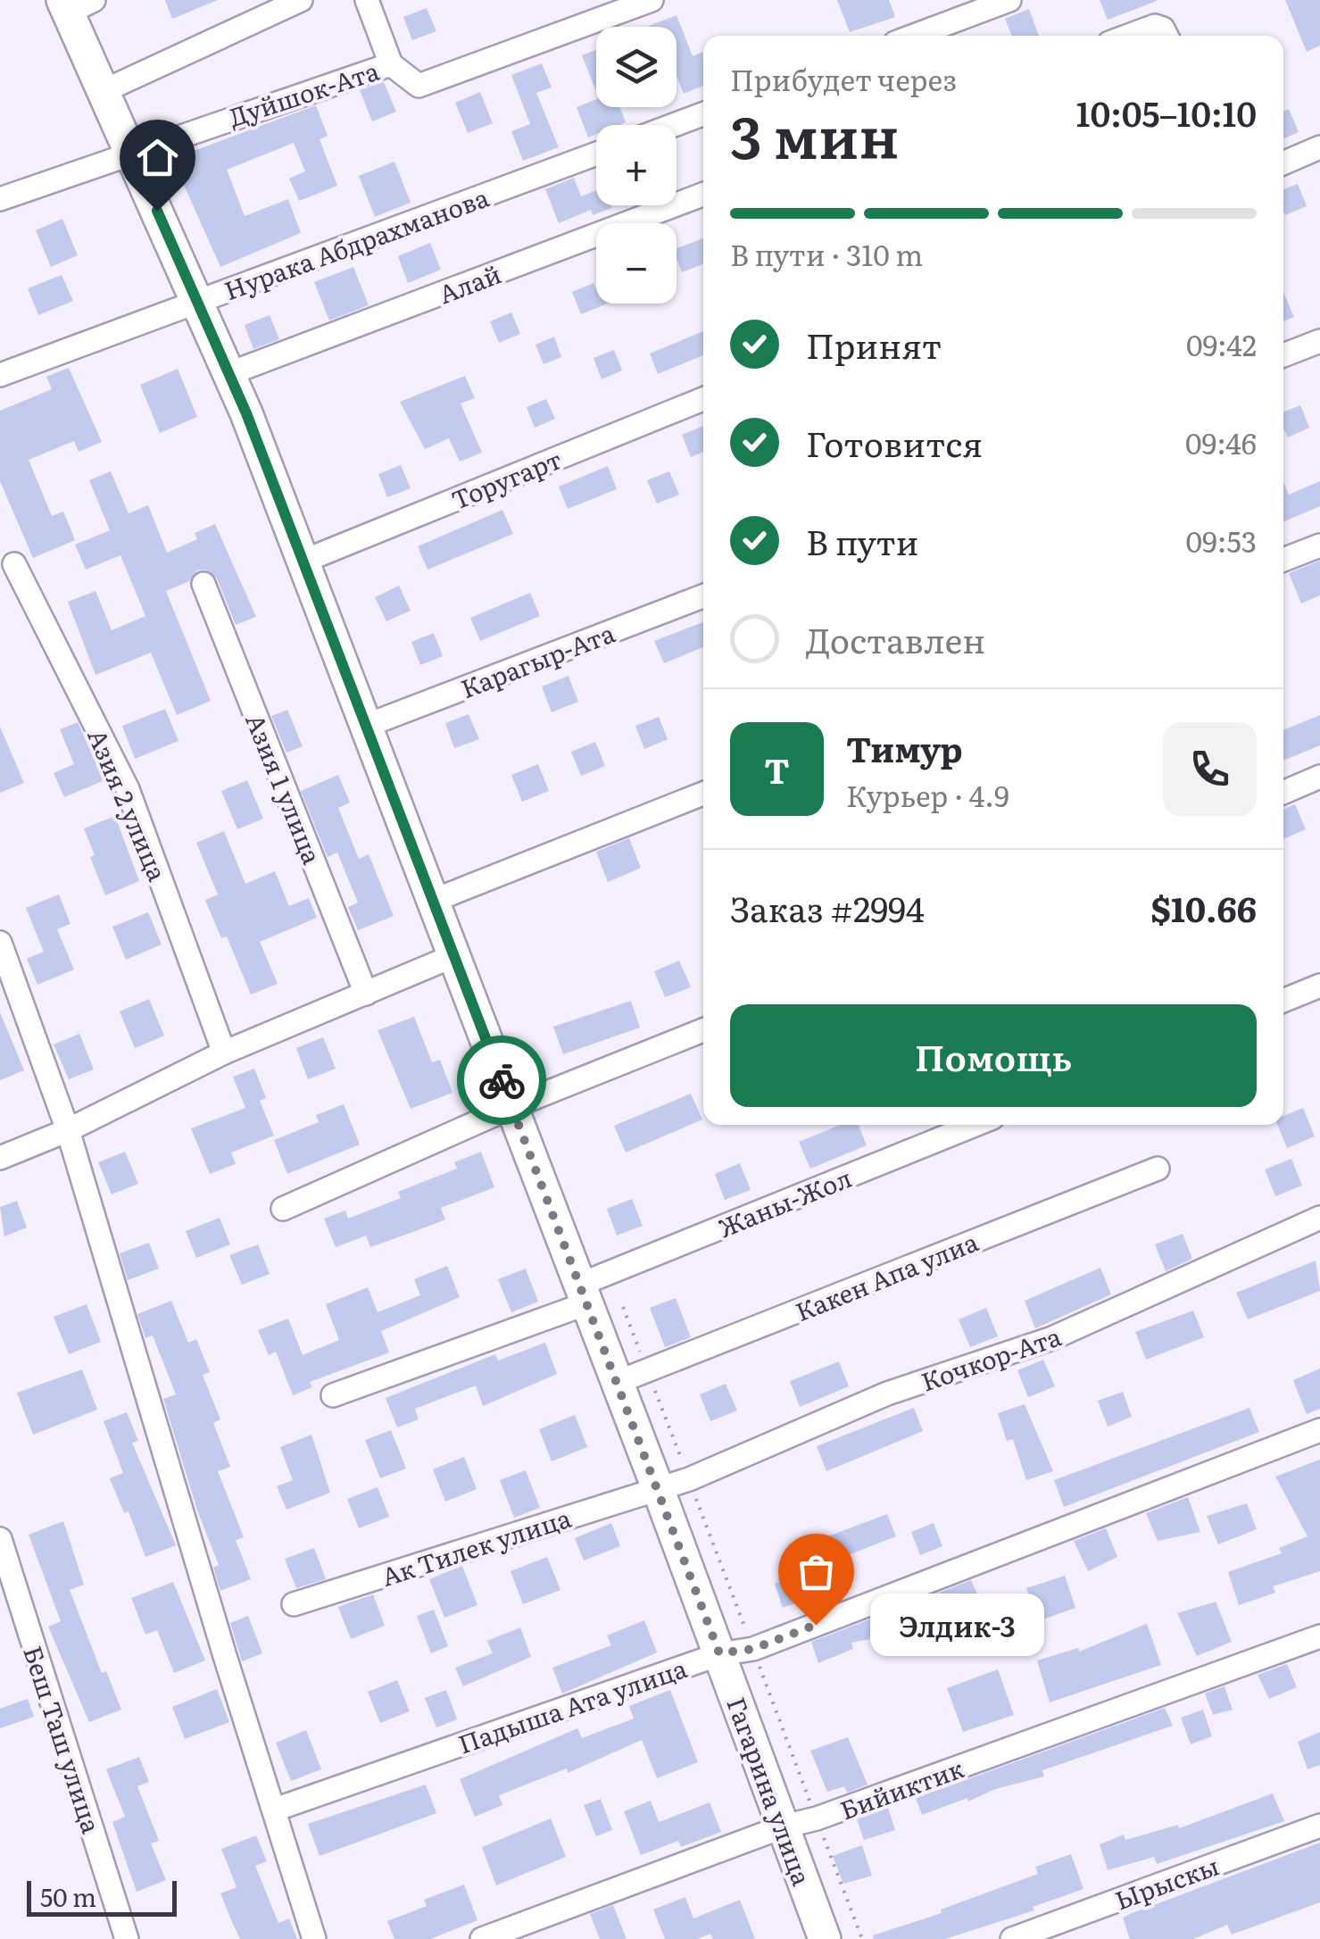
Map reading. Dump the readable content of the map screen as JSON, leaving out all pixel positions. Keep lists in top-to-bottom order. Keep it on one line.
{"streets":{"main road":["Гагарина улица"],"street":["Дуйшок-Ата","Нурака Абдрахманова","Алай","Торугарт","Карагыр-Ата","Азия 1 улица","Азия 2 улица","Жаны-Жол","Какен Апа улиа","Кочкор-Ата","Ак Тилек улица","Падыша Ата улица","Беш Таш улица","Бийиктик","Ырыскы"]},"crossings":[["Дуйшок-Ата","Гагарина улица"],["Нурака Абдрахманова","Гагарина улица"],["Алай","Гагарина улица"],["Торугарт","Гагарина улица"],["Карагыр-Ата","Гагарина улица"],["Жаны-Жол","Гагарина улица"],["Какен Апа улиа","Гагарина улица"],["Кочкор-Ата","Ак Тилек улица"],["Кочкор-Ата","Гагарина улица"],["Ак Тилек улица","Гагарина улица"],["Падыша Ата улица","Гагарина улица"],["Бийиктик","Гагарина улица"]],"places":["Элдик-3"],"scale_bar":"50 m","page":{"map_buttons":["+","−"],"heading":["3 мин","Прибудет через","10:05–10:10"],"panel":["Тимур","Курьер · 4.9","Заказ #2994","$10.66"],"bar":"В пути · 310 m","list":[["Принят","09:42"],["Готовится","09:46"],["В пути","09:53"],"Доставлен"],"round":"Т","buttons":"Помощь","bubble":"Элдик-3","scale":"50 m"}}
